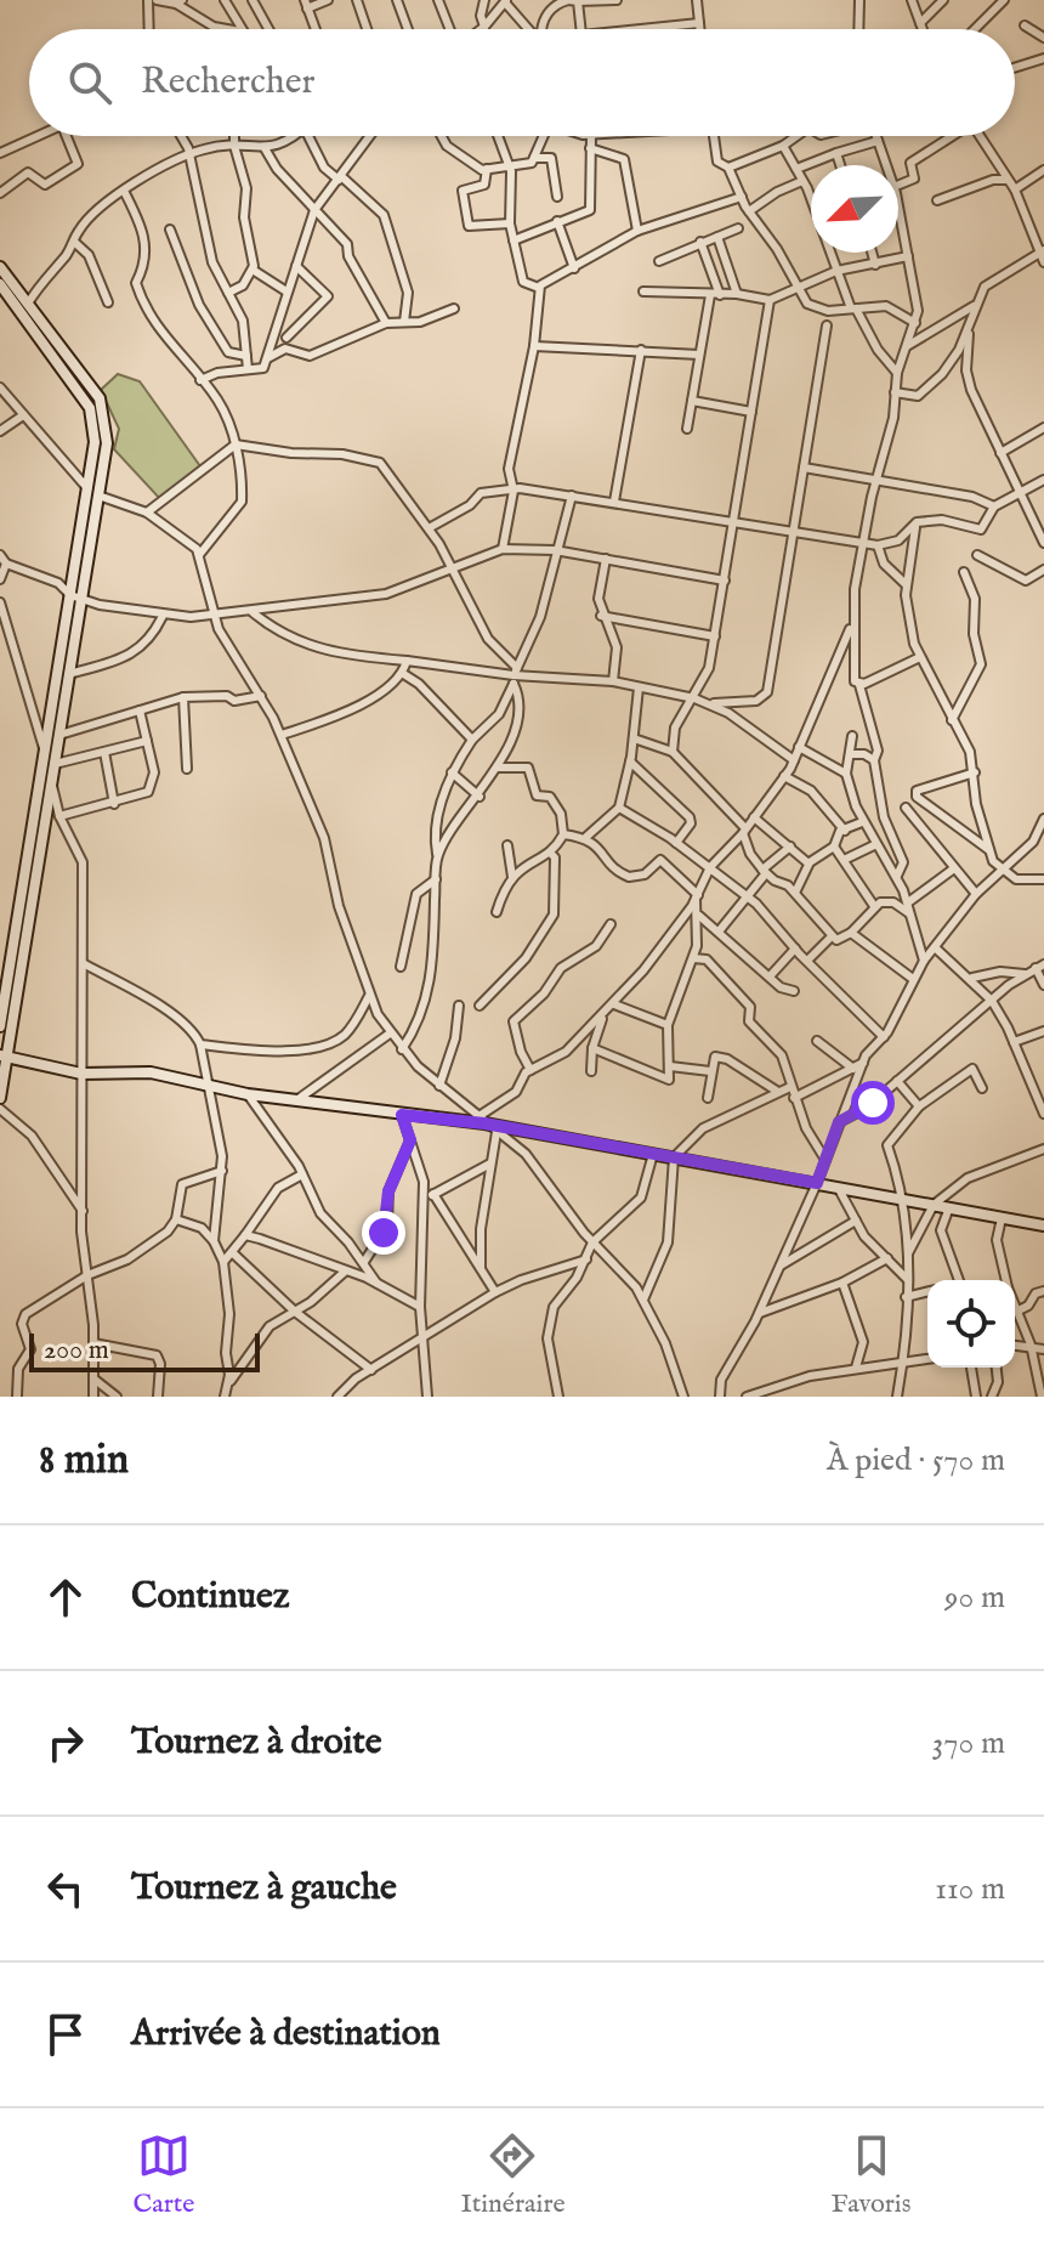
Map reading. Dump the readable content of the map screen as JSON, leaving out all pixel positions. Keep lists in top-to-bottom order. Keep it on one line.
{"scale_bar":"200 m","north":"bottom left","page":{"search":"Rechercher","scale":"200 m","heading":["8 min","À pied · 570 m"],"list":[["Continuez","90 m"],["Tournez à droite","370 m"],["Tournez à gauche","110 m"],"Arrivée à destination"],"nav":["Carte","Itinéraire","Favoris"]}}
